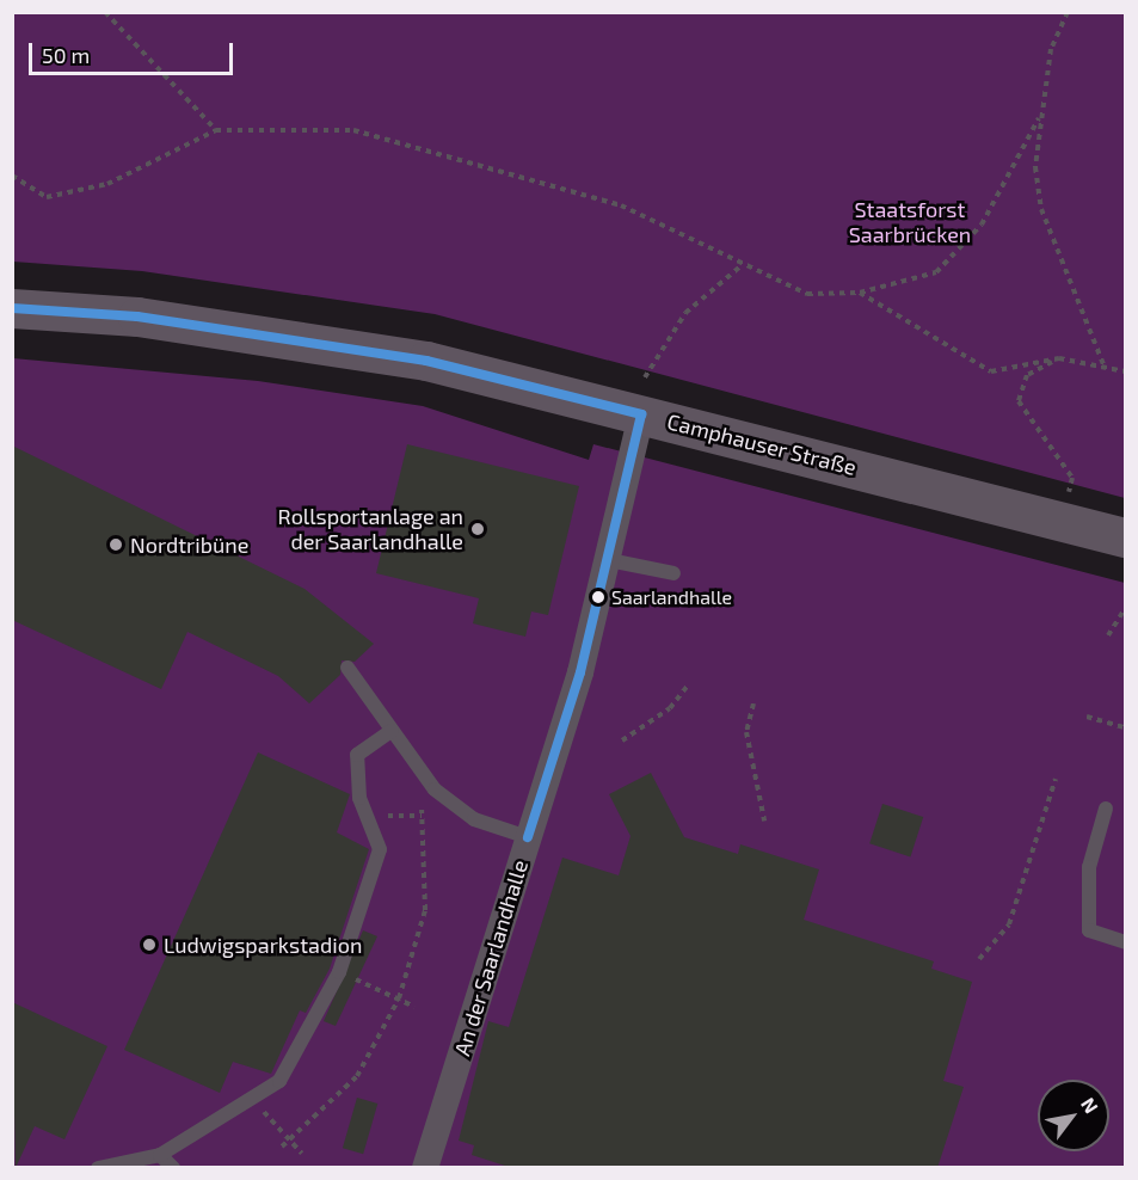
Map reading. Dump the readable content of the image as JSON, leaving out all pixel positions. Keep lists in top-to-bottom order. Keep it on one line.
{"streets":{"main road":["Camphauser Straße"],"street":["An der Saarlandhalle"]},"crossings":[["Camphauser Straße","An der Saarlandhalle"]],"parks":["Staatsforst Saarbrücken"],"places":["Rollsportanlage an der Saarlandhalle","Nordtribüne","Saarlandhalle","Ludwigsparkstadion"],"scale_bar":"50 m","north":"top right"}
